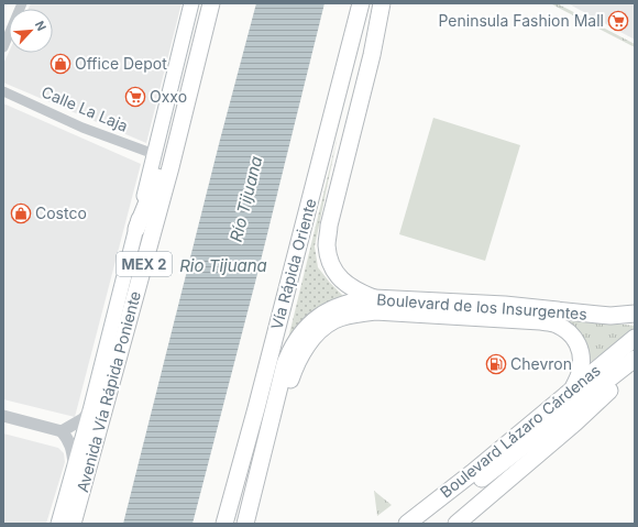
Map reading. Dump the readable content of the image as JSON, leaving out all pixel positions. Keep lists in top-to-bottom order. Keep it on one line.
{"streets":{"main road":["MEX 2","Vía Rápida Oriente","Boulevard de los Insurgentes","Avenida Vía Rápida Poniente","Boulevard Lázaro Cárdenas"],"street":["Calle La Laja"]},"crossings":[["Calle La Laja","Avenida Vía Rápida Poniente"],["Boulevard de los Insurgentes","Boulevard Lázaro Cárdenas"]],"water":["Río Tijuana","Rio Tijuana"],"places":{"supermarket":["Peninsula Fashion Mall","Oxxo"],"shop":["Office Depot","Costco"],"fuel station":["Chevron"]},"north":"top right"}
